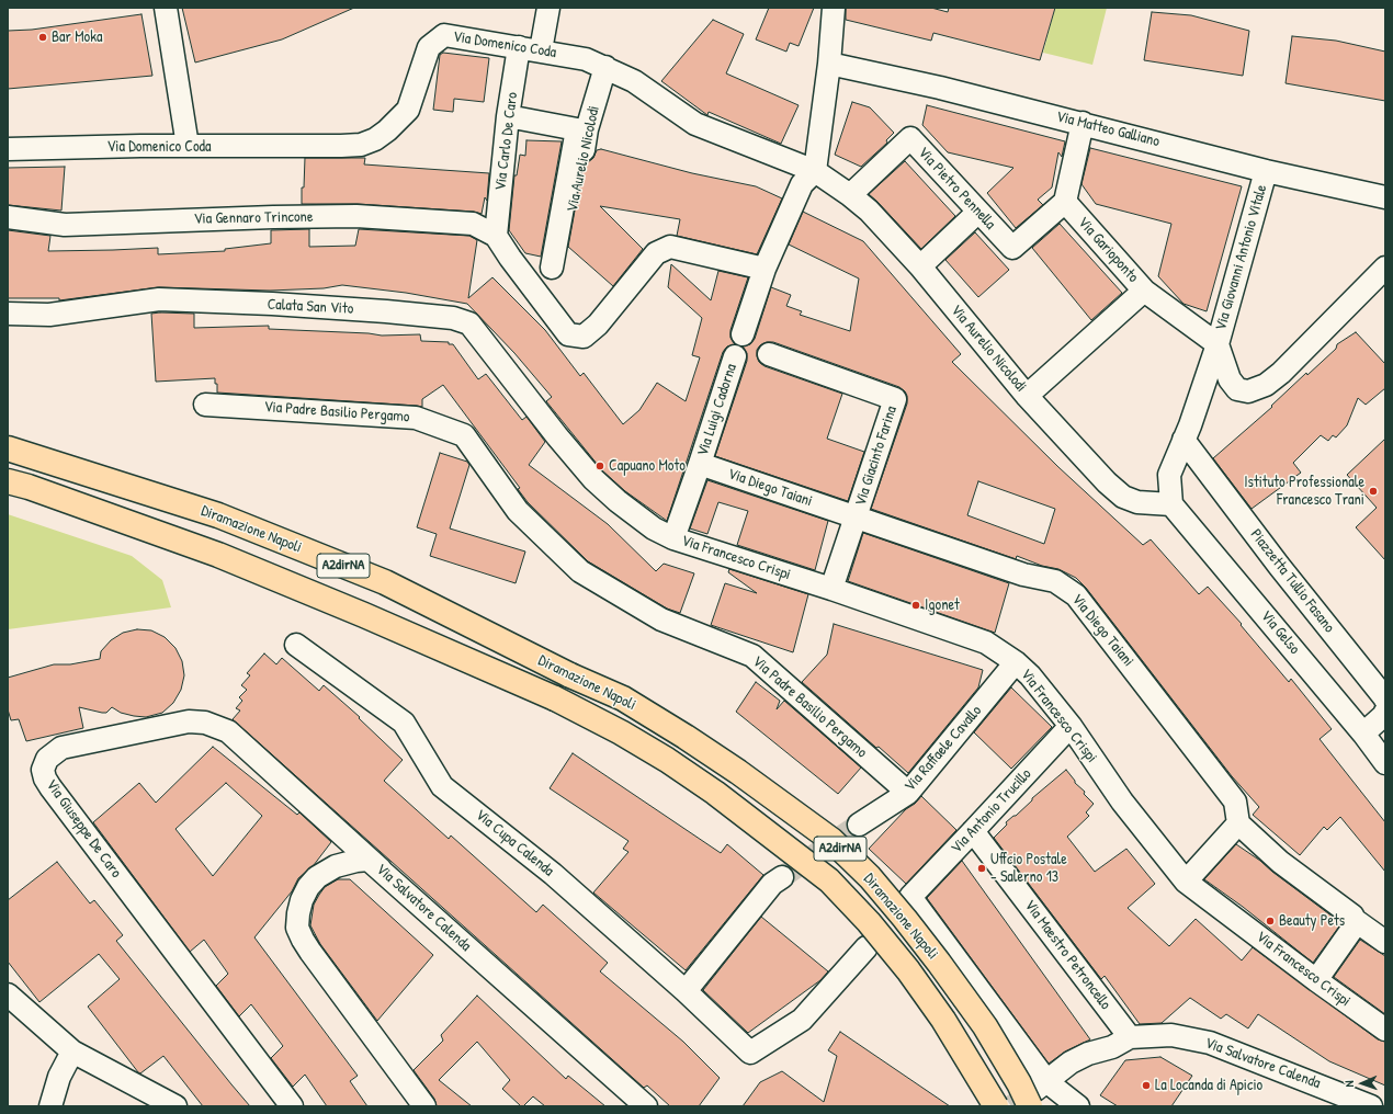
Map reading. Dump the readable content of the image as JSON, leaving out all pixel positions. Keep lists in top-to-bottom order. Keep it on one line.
{"streets":{"highway":["Diramazione Napoli","A2dirNA"],"street":["Via Domenico Coda","Via Matteo Galliano","Via Carlo De Caro","Via Aurelio Nicolodi","Via Pietro Pennella","Via Gennaro Trincone","Via Garioponto","Via Giovanni Antonio Vitale","Calata San Vito","Via Luigi Cadorna","Via Padre Basilio Pergamo","Via Giacinto Farina","Via Diego Taiani","Via Francesco Crispi","Piazzetta Tullio Fasano","Via Gelso","Via Raffaele Cavallo","Via Antonio Trucillo","Via Giuseppe De Caro","Via Cupa Calenda","Via Salvatore Calenda","Via Maestro Petroncello"]},"crossings":[["Via Domenico Coda","Via Carlo De Caro"],["Via Domenico Coda","Via Aurelio Nicolodi"],["Via Matteo Galliano","Via Giovanni Antonio Vitale"],["Via Carlo De Caro","Via Aurelio Nicolodi"],["Via Carlo De Caro","Via Gennaro Trincone"],["Via Aurelio Nicolodi","Via Pietro Pennella"],["Via Aurelio Nicolodi","Via Giovanni Antonio Vitale"],["Via Aurelio Nicolodi","Via Gelso"],["Via Pietro Pennella","Via Garioponto"],["Via Garioponto","Via Giovanni Antonio Vitale"],["Via Giovanni Antonio Vitale","Piazzetta Tullio Fasano"],["Via Giovanni Antonio Vitale","Via Gelso"],["Calata San Vito","Via Francesco Crispi"],["Via Luigi Cadorna","Via Diego Taiani"],["Via Luigi Cadorna","Via Francesco Crispi"],["Via Padre Basilio Pergamo","Via Raffaele Cavallo"],["Via Giacinto Farina","Via Diego Taiani"],["Via Giacinto Farina","Via Francesco Crispi"],["Diramazione Napoli","Via Antonio Trucillo"],["Diramazione Napoli","Via Salvatore Calenda"],["Via Francesco Crispi","Via Raffaele Cavallo"],["Via Francesco Crispi","Via Antonio Trucillo"],["Via Antonio Trucillo","Via Salvatore Calenda"],["Via Antonio Trucillo","Via Maestro Petroncello"],["Via Giuseppe De Caro","Via Salvatore Calenda"],["Via Salvatore Calenda","Via Maestro Petroncello"]],"places":["Bar Moka","Capuano Moto","Istituto Professionale Francesco Trani","Igonet","Uffcio Postale - Salerno 13","Beauty Pets","La Locanda di Apicio"],"north":"left"}
